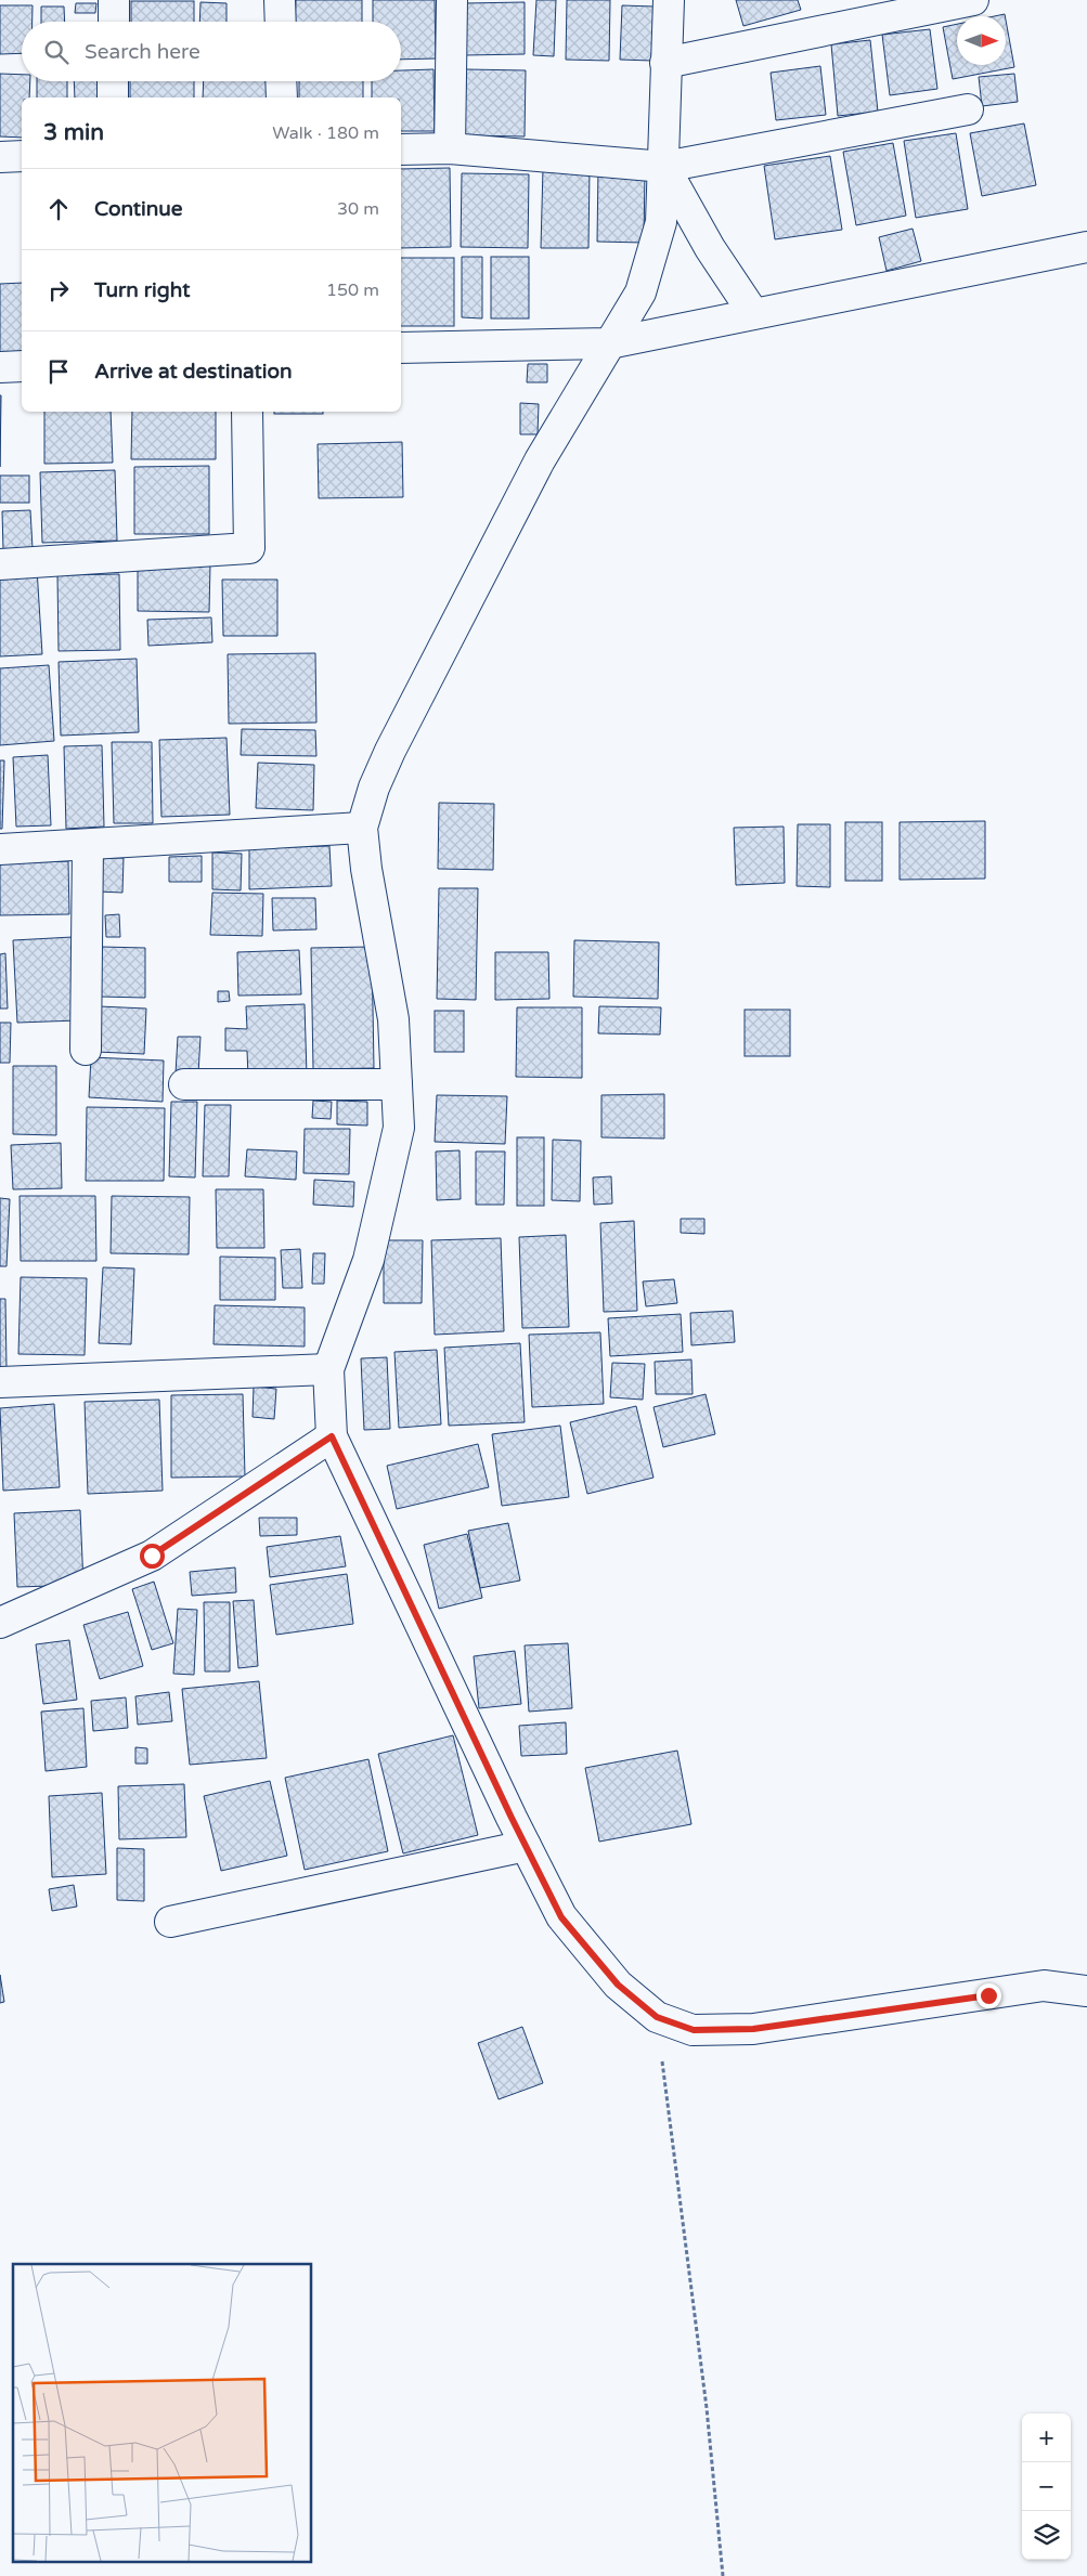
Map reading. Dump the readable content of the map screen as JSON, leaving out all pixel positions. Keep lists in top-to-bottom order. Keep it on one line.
{"north":"right","page":{"search":"Search here","heading":["3 min","Walk · 180 m"],"list":[["Continue","30 m"],["Turn right","150 m"],"Arrive at destination"],"map_buttons":["+","−"]}}
